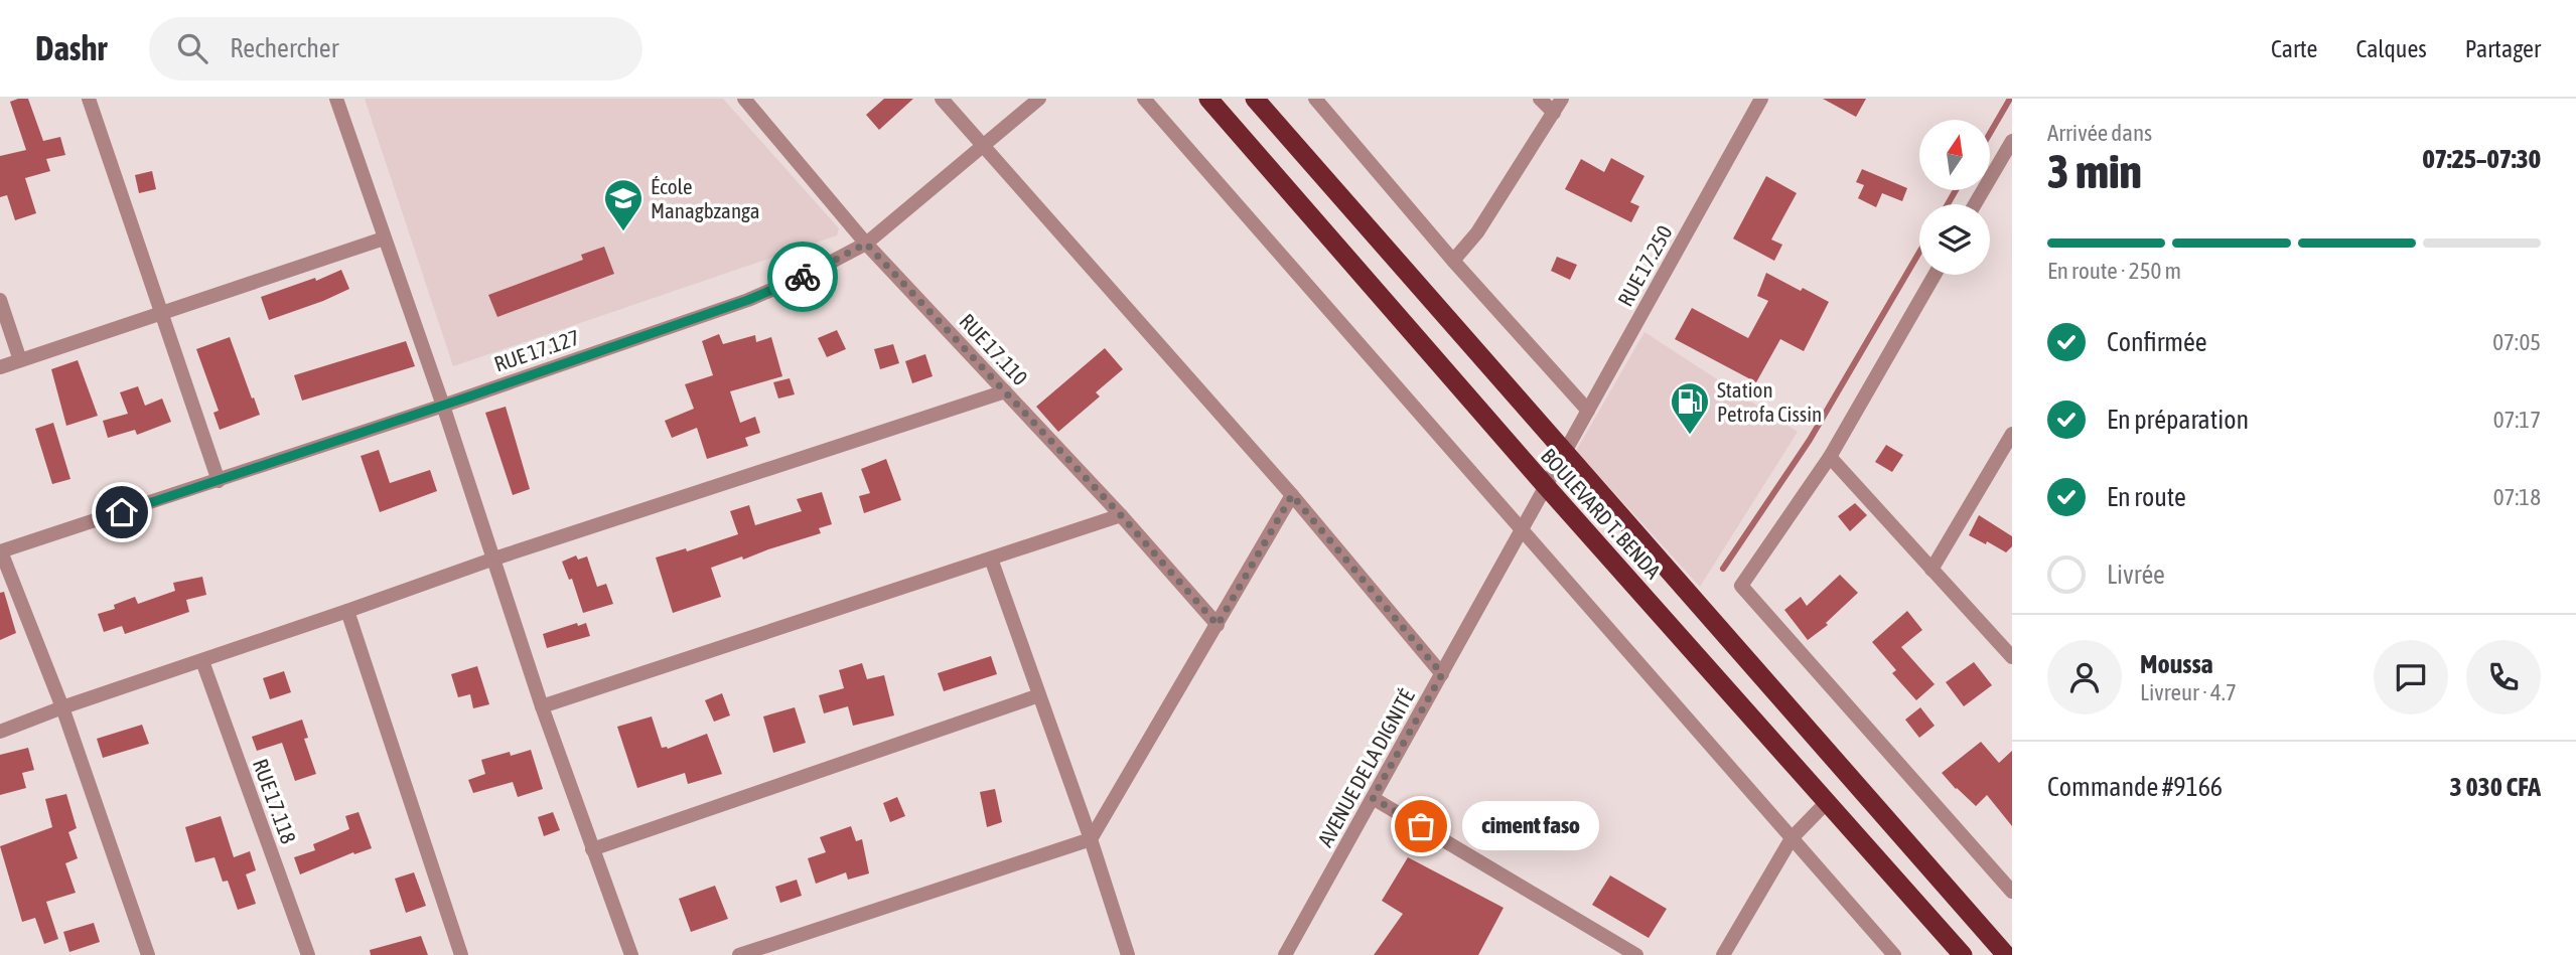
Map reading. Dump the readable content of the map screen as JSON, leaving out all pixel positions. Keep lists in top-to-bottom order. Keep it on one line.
{"streets":{"highway":["BOULEVARD T. BENDA"],"street":["RUE 17.250","RUE 17.110","RUE 17.127","AVENUE DE LA DIGNITÉ","RUE 17.118"]},"crossings":[["RUE 17.250","BOULEVARD T. BENDA"],["RUE 17.250","AVENUE DE LA DIGNITÉ"],["RUE 17.110","RUE 17.127"],["BOULEVARD T. BENDA","AVENUE DE LA DIGNITÉ"]],"places":{"school or university":["École Managbzanga"],"fuel station":["Station Petrofa Cissin"],"other":["ciment faso"]},"north":"top","page":{"header":"Dashr","search":"Rechercher","nav":["Carte","Calques","Partager"],"heading":["3 min","Arrivée dans","07:25–07:30"],"panel":["Moussa","Livreur · 4.7","Commande #9166","3 030 CFA"],"bar":"En route · 250 m","list":[["Confirmée","07:05"],["En préparation","07:17"],["En route","07:18"],"Livrée"],"bubble":"ciment faso"}}
